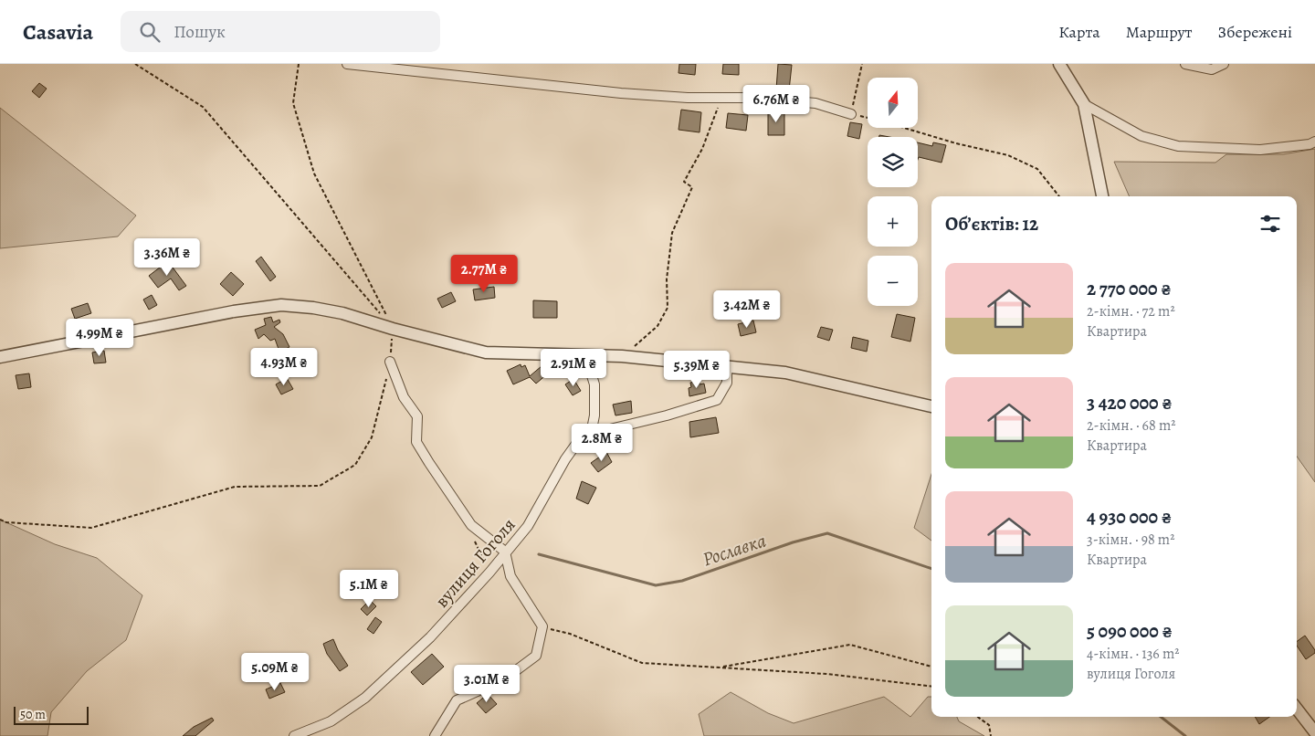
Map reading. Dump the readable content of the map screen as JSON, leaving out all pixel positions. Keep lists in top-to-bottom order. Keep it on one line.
{"streets":{"street":["вулиця Гоголя"]},"water":["Рославка"],"scale_bar":"50 m","north":"top","page":{"header":"Casavia","search":"Пошук","nav":["Карта","Маршрут","Збережені"],"map_buttons":["+","−"],"price":["6.76M ₴","3.36M ₴","2.77M ₴","3.42M ₴","4.99M ₴","4.93M ₴","2.91M ₴","5.39M ₴","2.8M ₴","5.1M ₴","5.09M ₴","3.01M ₴"],"heading":"Об’єктів: 12","list":[{"name":"2 770 000 ₴","note":"2-кімн. · 72 m² · Квартира"},{"name":"3 420 000 ₴","note":"2-кімн. · 68 m² · Квартира"},{"name":"4 930 000 ₴","note":"3-кімн. · 98 m² · Квартира"},{"name":"5 090 000 ₴","note":"4-кімн. · 136 m² · вулиця Гоголя"}],"scale":"50 m"}}
